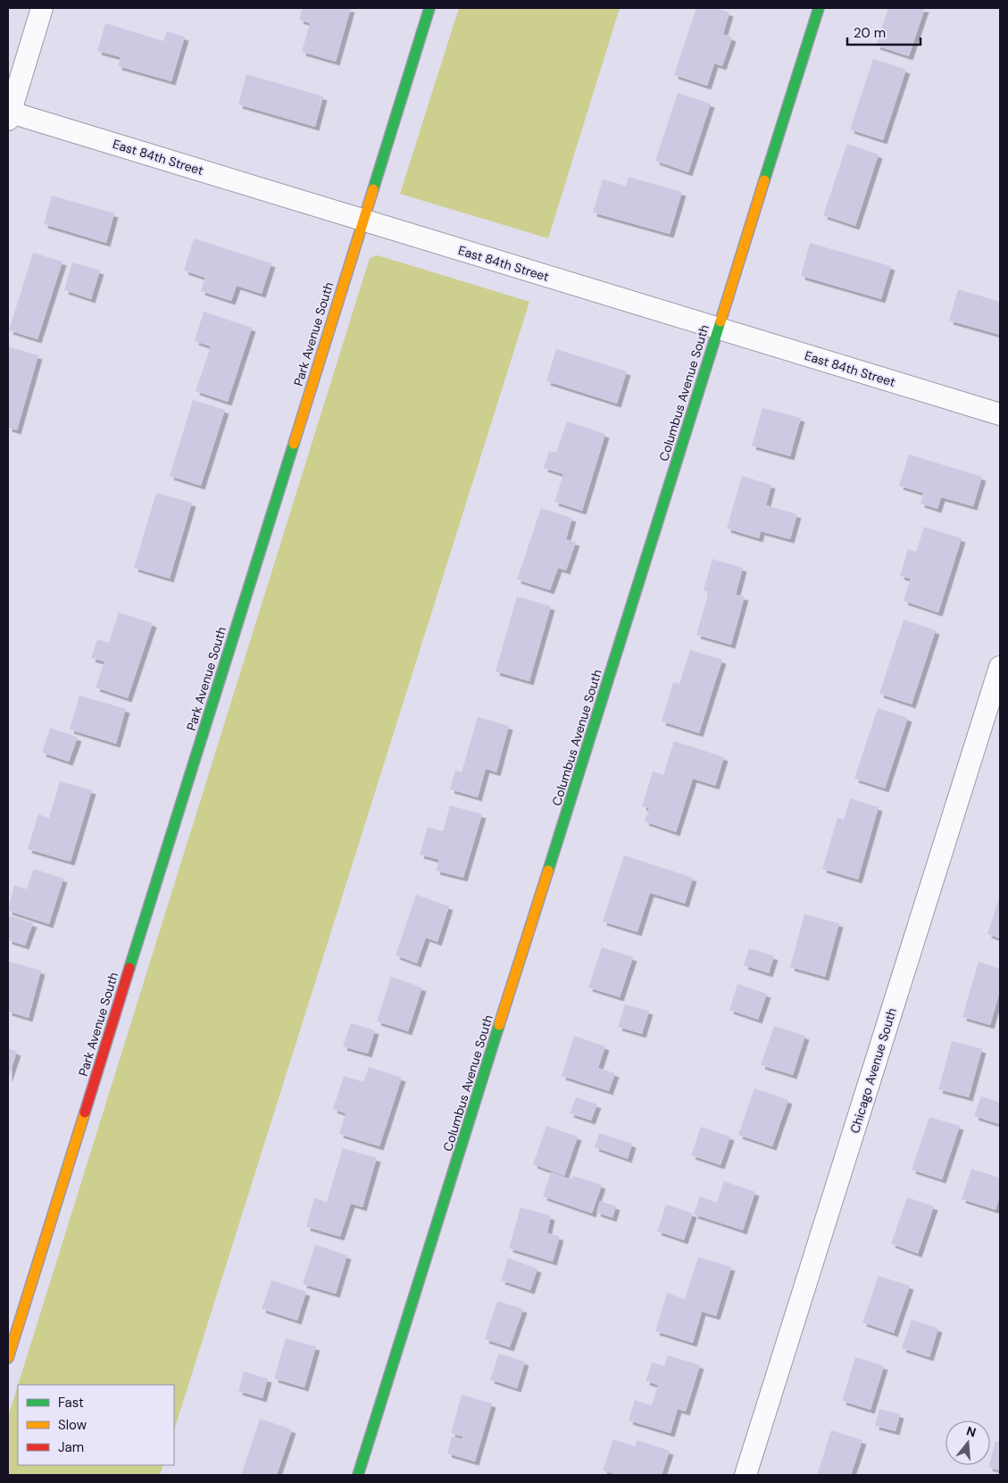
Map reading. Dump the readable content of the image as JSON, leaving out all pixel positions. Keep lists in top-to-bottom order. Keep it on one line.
{"streets":{"street":["East 84th Street","Park Avenue South","Columbus Avenue South","Chicago Avenue South"]},"crossings":[["East 84th Street","Park Avenue South"],["East 84th Street","Columbus Avenue South"]],"legend":["Fast","Slow","Jam"],"scale_bar":"20 m","north":"top"}
